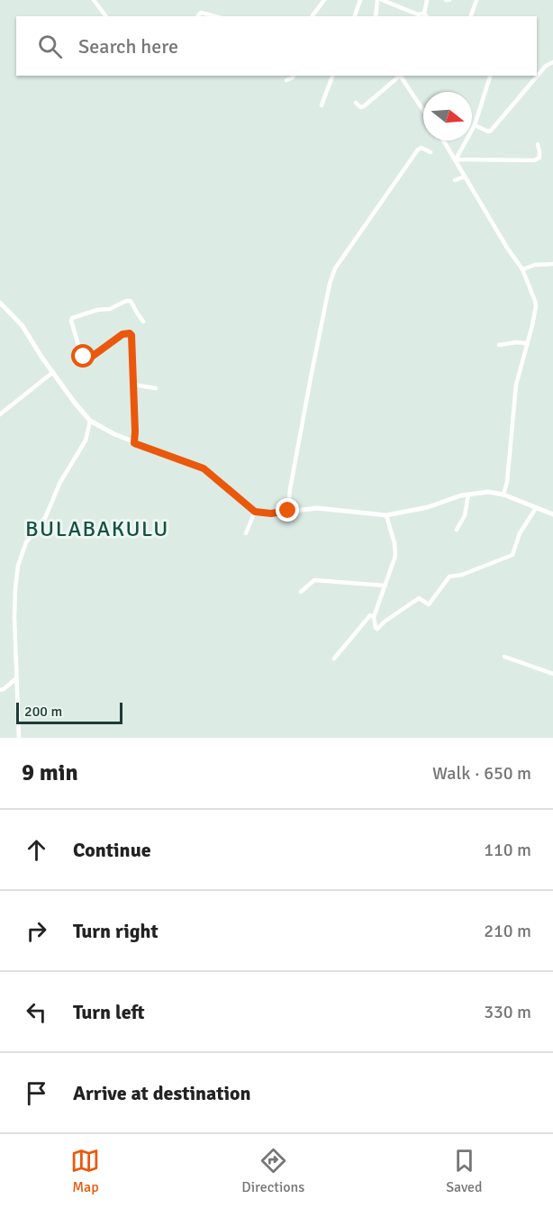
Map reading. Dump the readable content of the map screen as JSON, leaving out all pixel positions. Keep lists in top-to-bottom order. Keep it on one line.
{"districts":["BULABAKULU"],"scale_bar":"200 m","north":"right","page":{"search":"Search here","scale":"200 m","heading":["9 min","Walk · 650 m"],"list":[["Continue","110 m"],["Turn right","210 m"],["Turn left","330 m"],"Arrive at destination"],"nav":["Map","Directions","Saved"]}}
